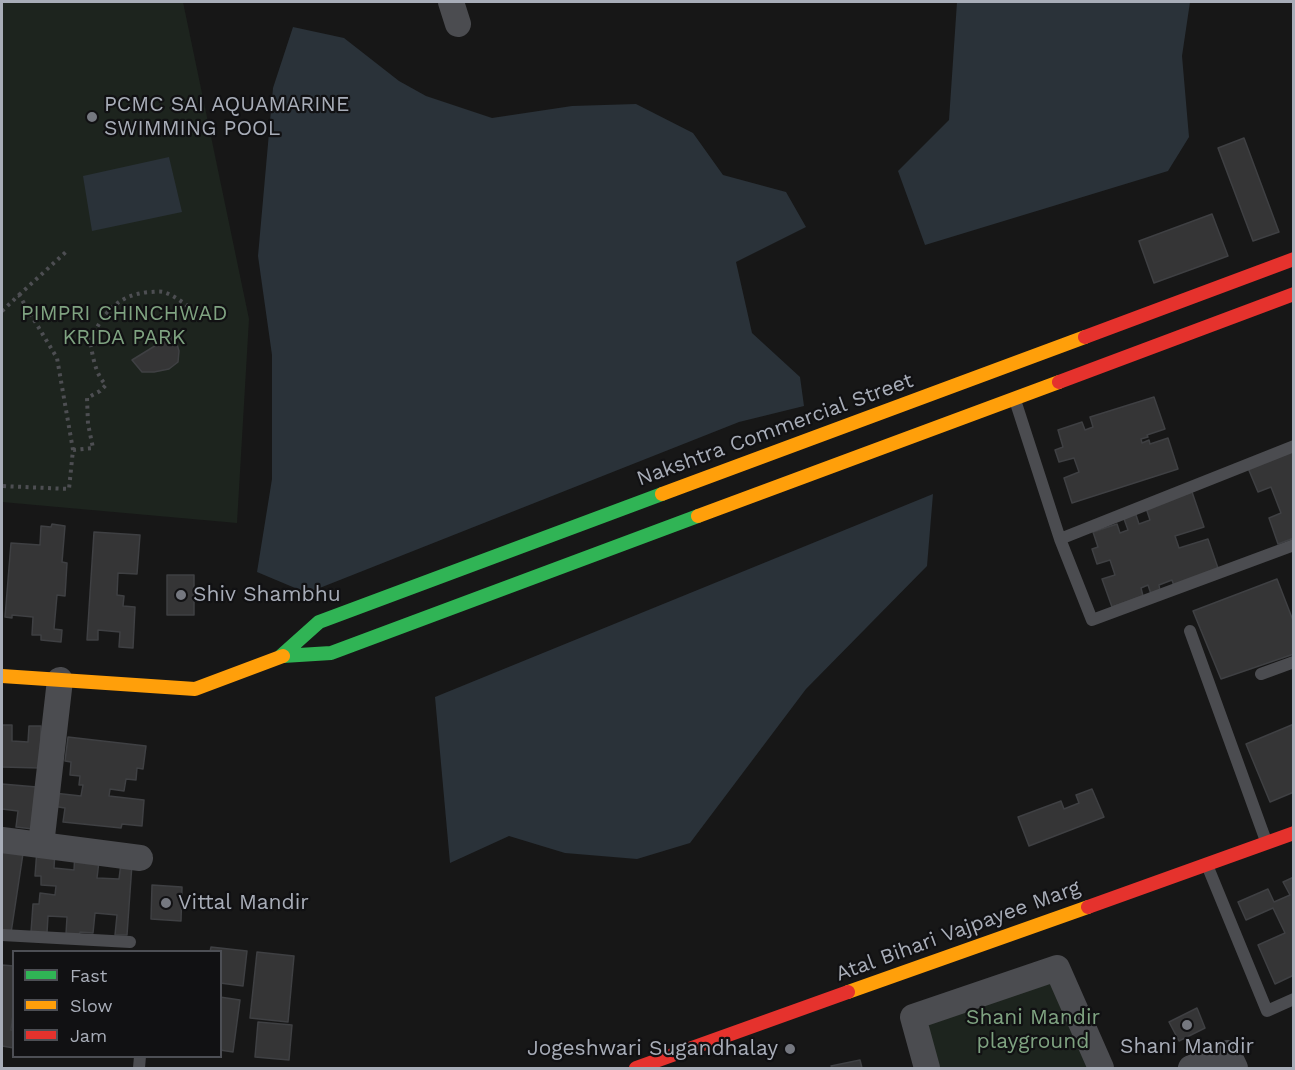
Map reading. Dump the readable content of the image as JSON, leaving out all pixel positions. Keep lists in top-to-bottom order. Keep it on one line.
{"streets":{"street":["Nakshtra Commercial Street","Atal Bihari Vajpayee Marg"]},"parks":["PIMPRI CHINCHWAD KRIDA PARK","Shani Mandir playground"],"places":["PCMC SAI AQUAMARINE SWIMMING POOL","Shiv Shambhu","Vittal Mandir","Shani Mandir","Jogeshwari Sugandhalay"],"legend":["Fast","Slow","Jam"]}
